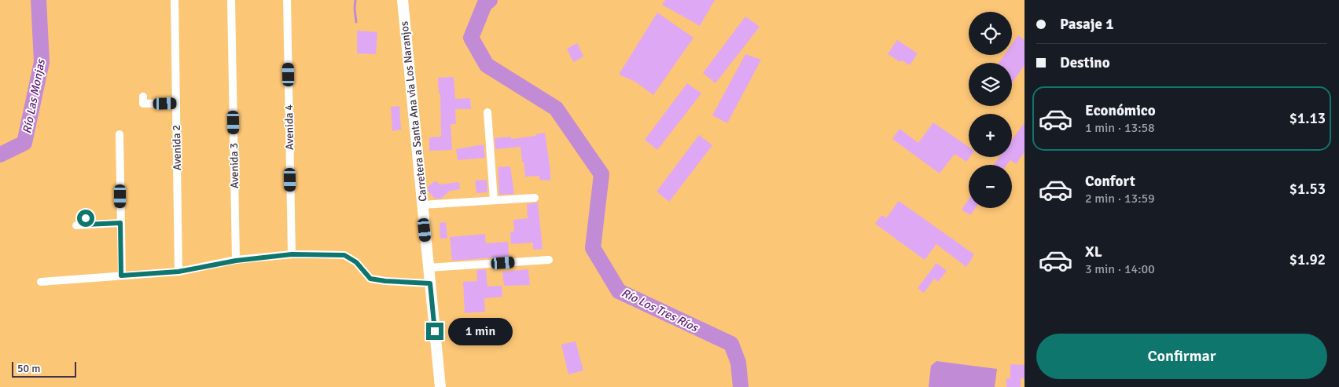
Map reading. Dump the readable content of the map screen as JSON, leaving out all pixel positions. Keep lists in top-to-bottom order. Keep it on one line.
{"streets":{"main road":["Carretera a Santa Ana via Los Naranjos"],"street":["Avenida 4","Avenida 2","Avenida 3"]},"water":["Río Las Monjas","Río Los Tres Ríos"],"scale_bar":"50 m","page":{"banner":["Pasaje 1","Destino"],"map_buttons":["+","−"],"list":[{"name":"Económico","note":"1 min · 13:58","value":"$1.13"},{"name":"Confort","note":"2 min · 13:59","value":"$1.53"},{"name":"XL","note":"3 min · 14:00","value":"$1.92"}],"bubble":"1 min","buttons":"Confirmar","scale":"50 m"}}
